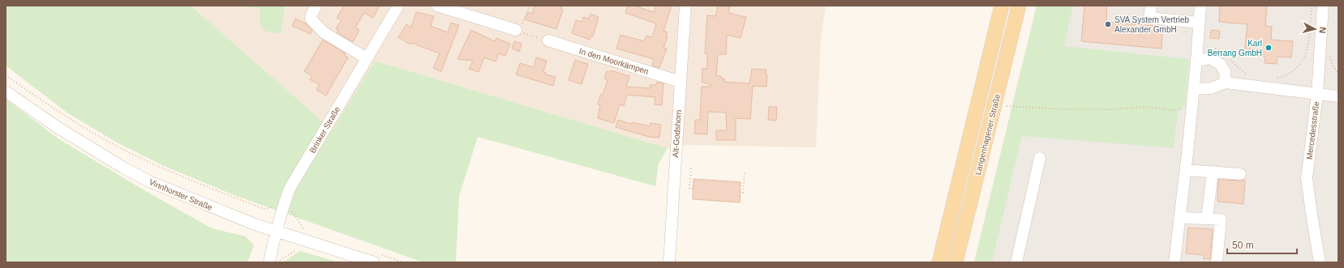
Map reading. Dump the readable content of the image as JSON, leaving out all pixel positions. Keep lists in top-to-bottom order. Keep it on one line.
{"streets":{"main road":["Langenhagener Straße"],"street":["In den Moorkämpen","Brinker Straße","Mercedesstraße","Alt-Godshorn","Vinnhorster Straße"]},"crossings":[["In den Moorkämpen","Alt-Godshorn"],["Brinker Straße","Vinnhorster Straße"]],"places":["SVA System Vertrieb Alexander GmbH","Karl Berrang GmbH"],"scale_bar":"50 m","north":"right"}
